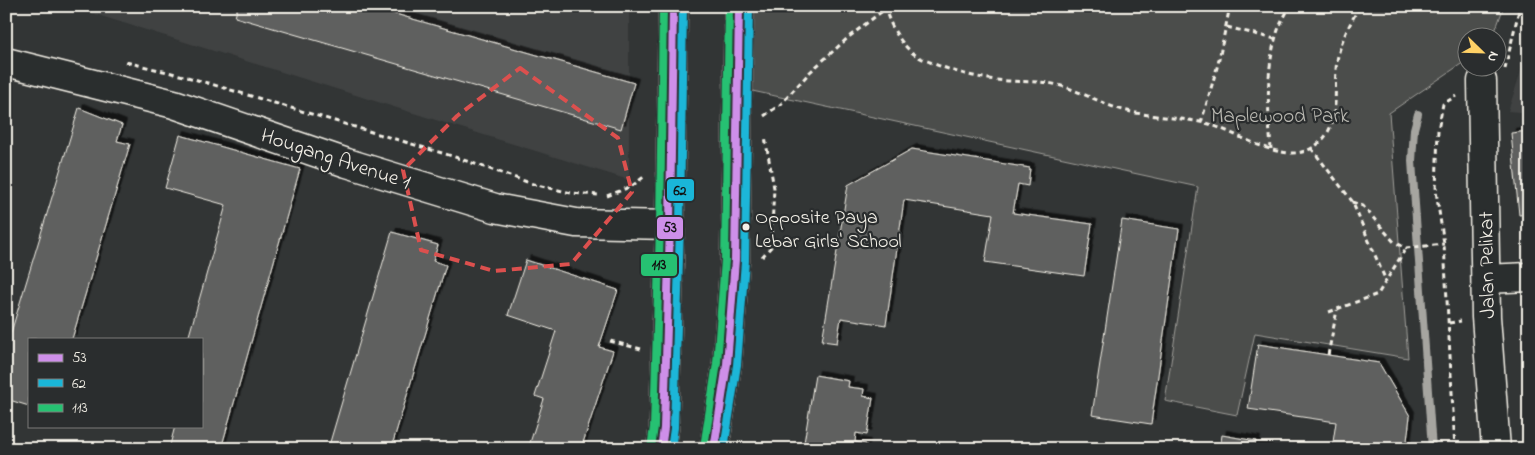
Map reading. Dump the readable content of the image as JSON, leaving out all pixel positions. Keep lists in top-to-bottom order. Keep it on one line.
{"streets":{"street":["Hougang Avenue 1","Jalan Pelikat"]},"parks":["Maplewood Park"],"places":["Opposite Paya Lebar Girls' School"],"lines":["transit line 53","transit line 62","transit line 113"],"legend":["53","62","113"],"north":"bottom right"}
